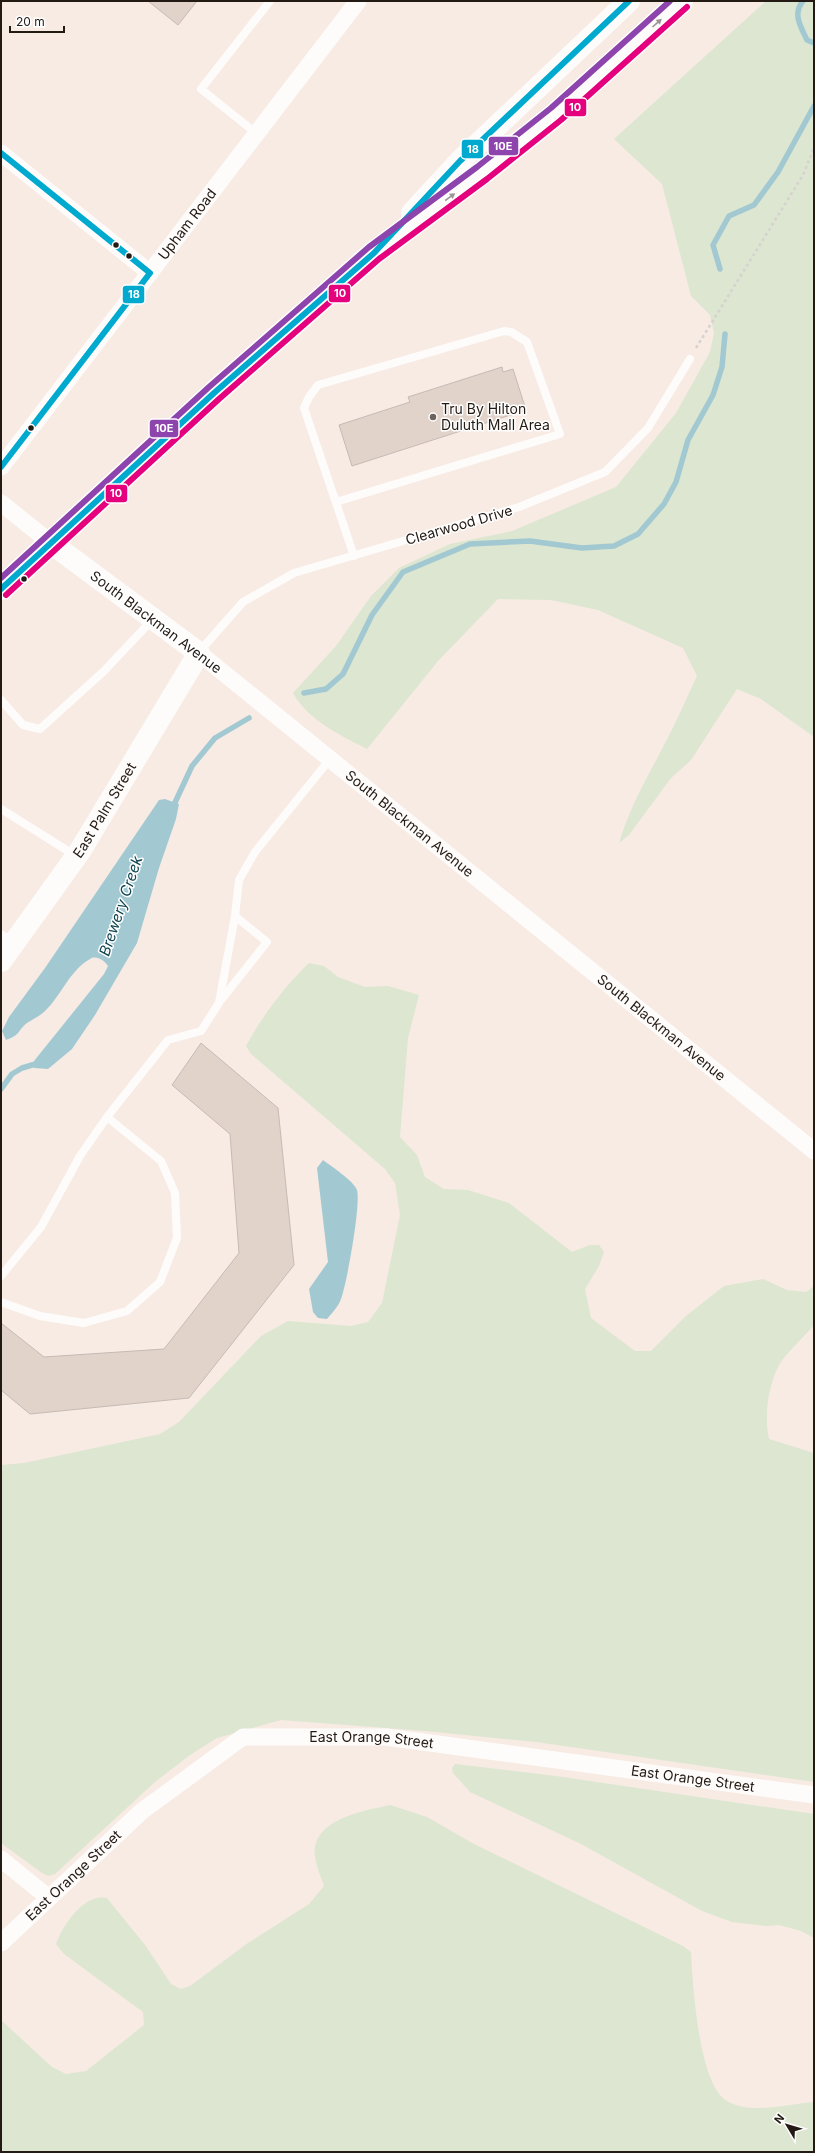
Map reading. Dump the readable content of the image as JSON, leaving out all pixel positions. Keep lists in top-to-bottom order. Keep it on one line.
{"streets":{"main road":["South Blackman Avenue","East Palm Street"],"street":["Upham Road","East Orange Street"],"lane":["Clearwood Drive"]},"crossings":[["Clearwood Drive","South Blackman Avenue"],["Clearwood Drive","East Palm Street"],["South Blackman Avenue","East Palm Street"]],"water":["Brewery Creek"],"places":["Tru By Hilton Duluth Mall Area"],"lines":["transit line 18","transit line 10E","transit line 10"],"scale_bar":"20 m","north":"top left"}
